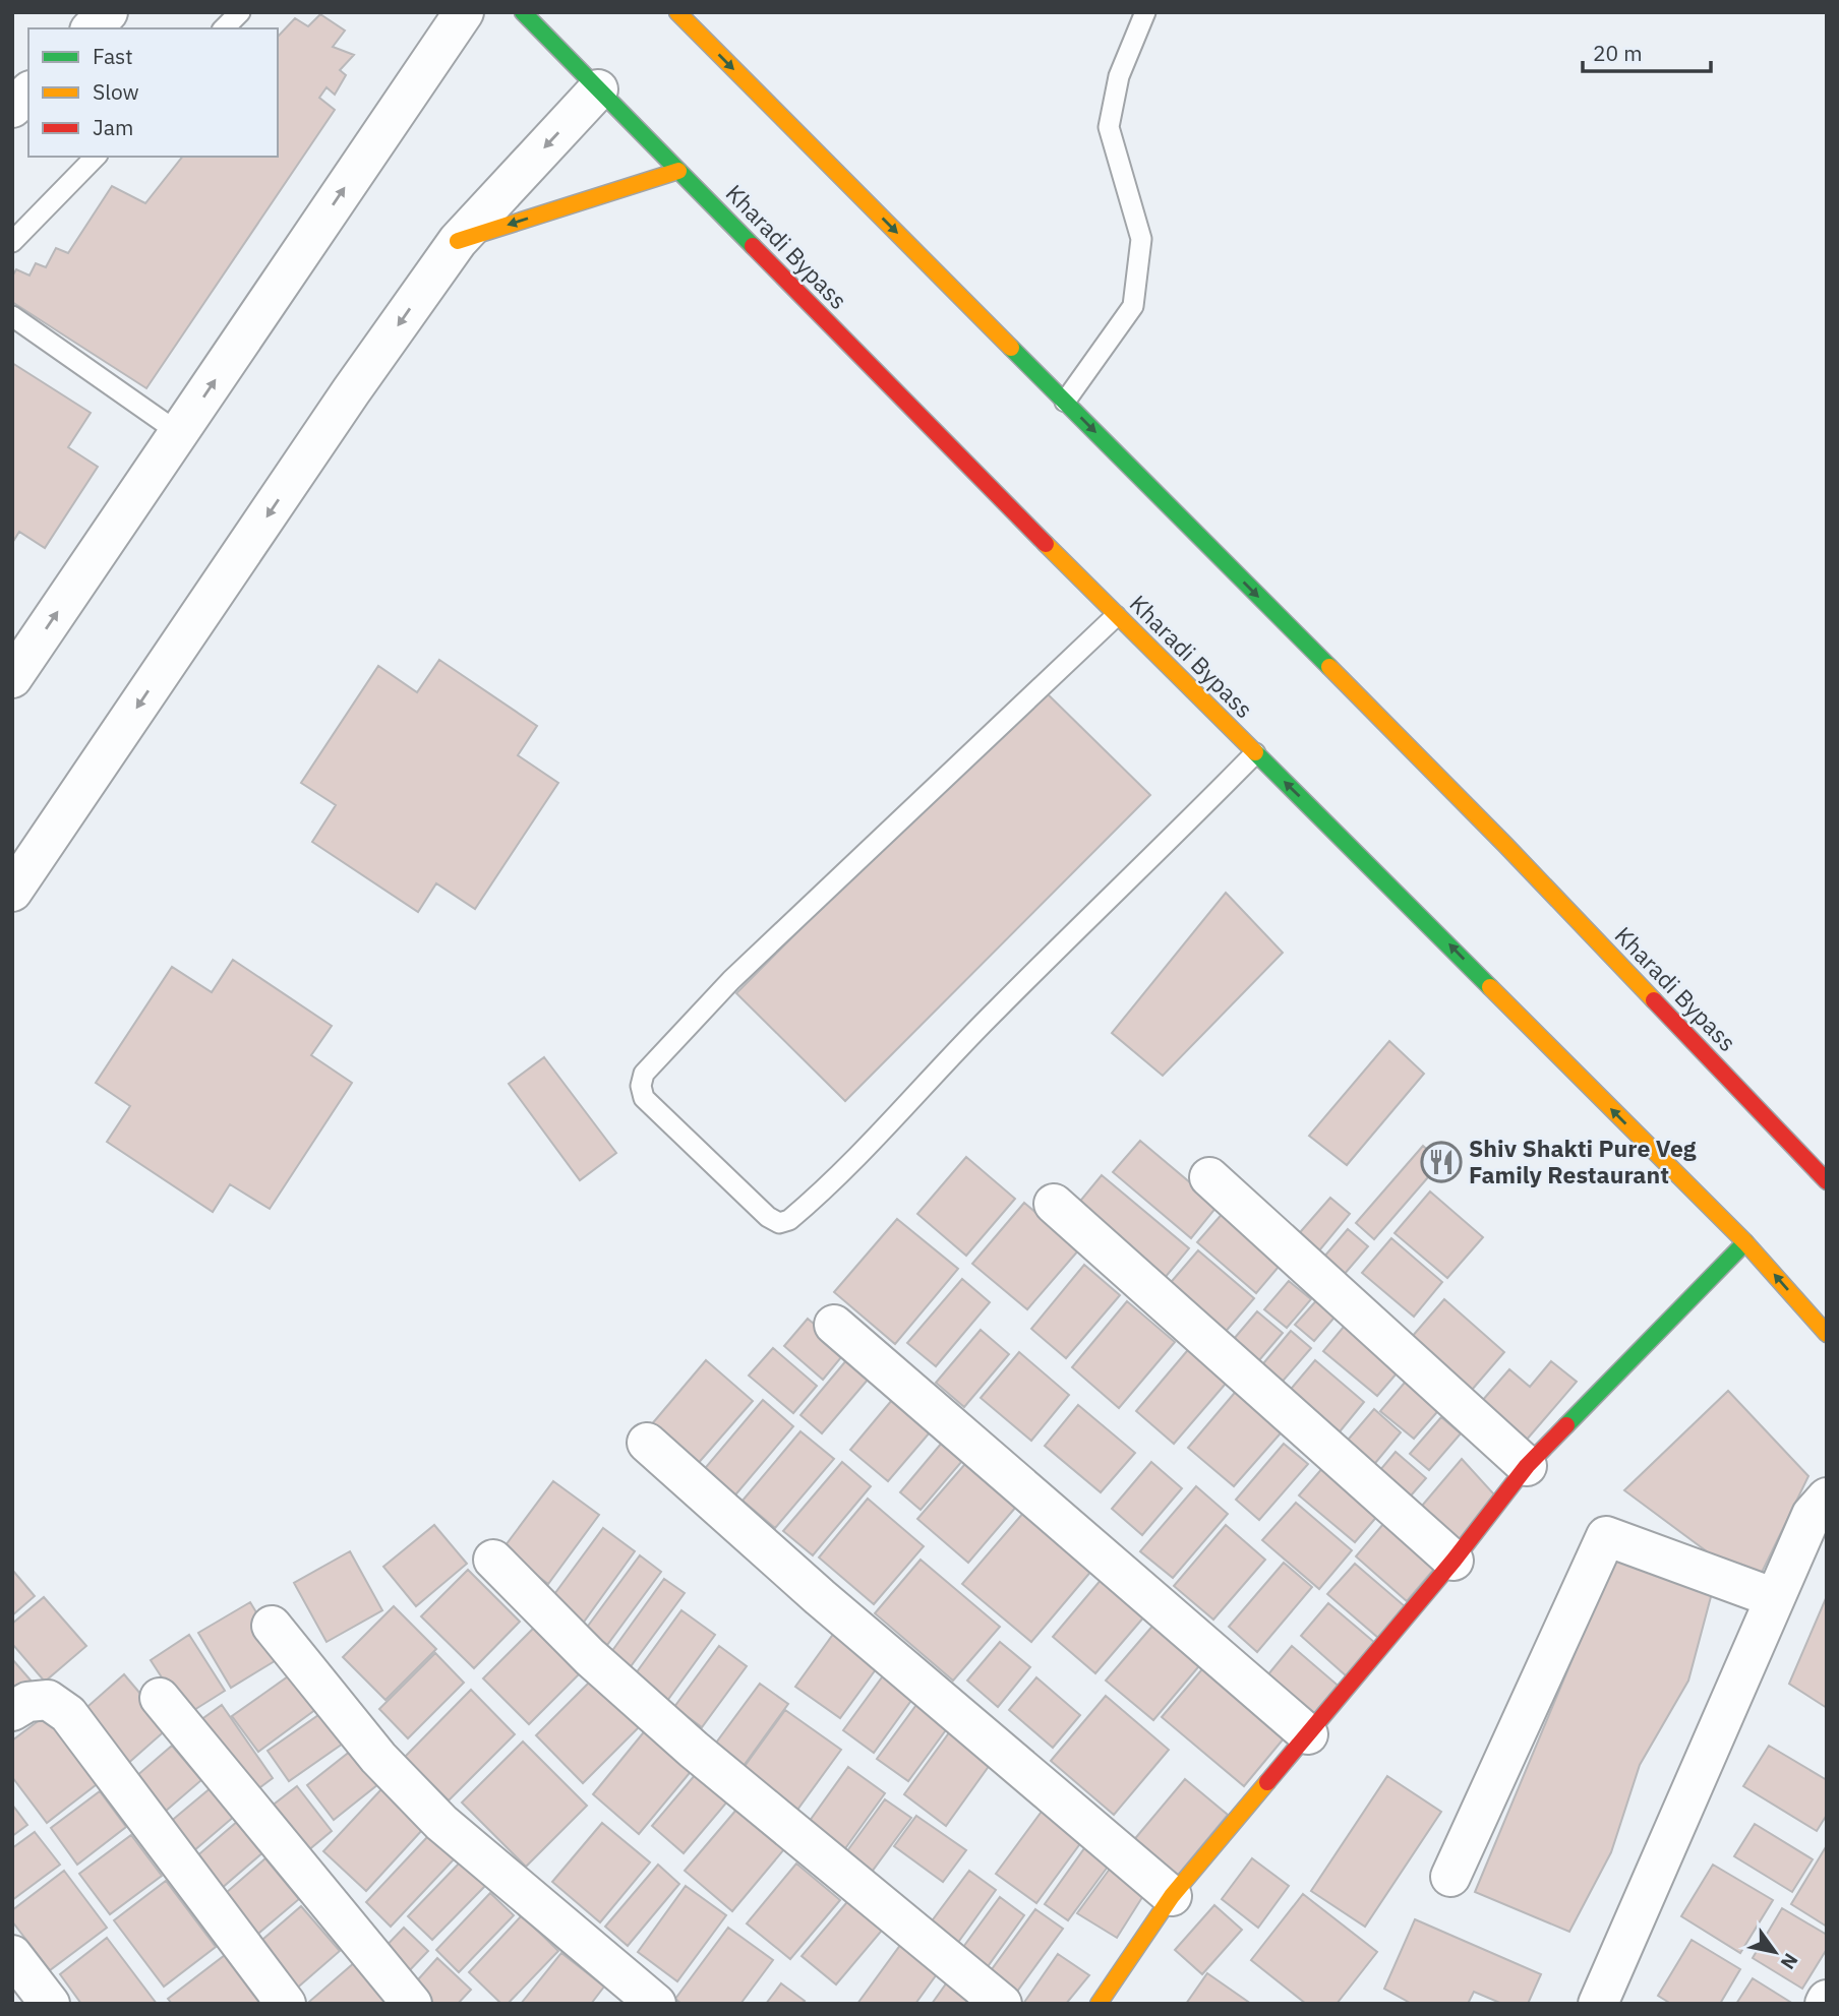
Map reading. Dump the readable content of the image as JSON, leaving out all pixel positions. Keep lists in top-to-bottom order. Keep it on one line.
{"streets":{"main road":["Kharadi Bypass"]},"places":{"restaurant":["Shiv Shakti Pure Veg Family Restaurant"]},"legend":["Fast","Slow","Jam"],"scale_bar":"20 m","north":"bottom right"}
